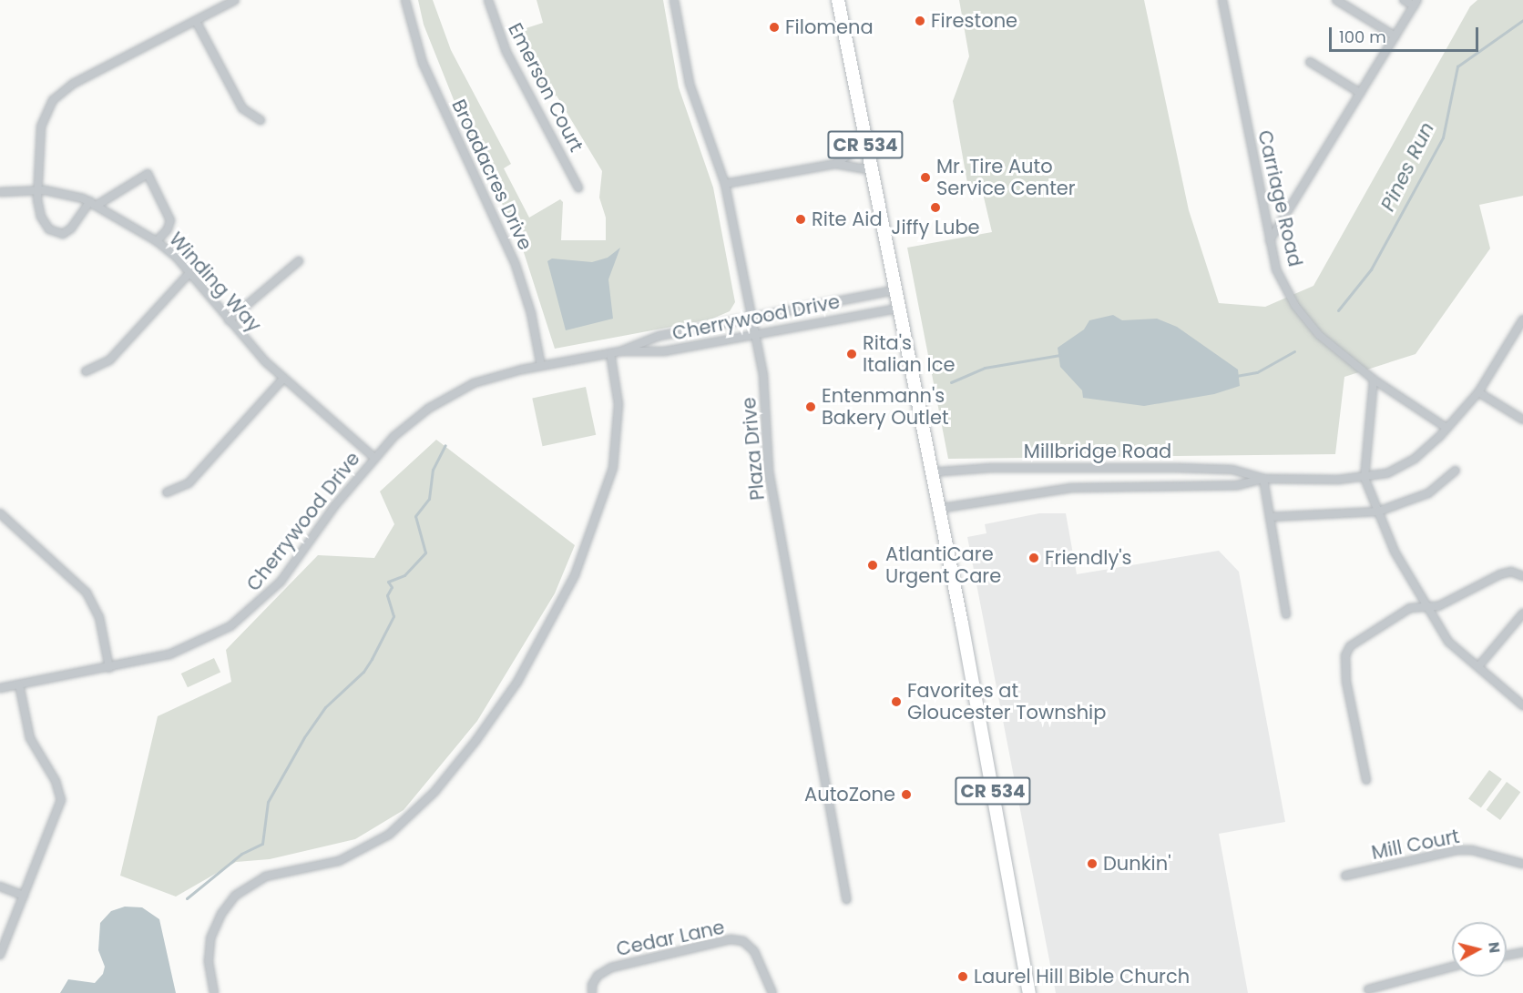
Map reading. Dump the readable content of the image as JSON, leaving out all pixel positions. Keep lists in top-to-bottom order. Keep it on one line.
{"streets":{"main road":["CR 534"],"street":["Emerson Court","Broadacres Drive","Carriage Road","Winding Way","Cherrywood Drive","Plaza Drive","Millbridge Road","Mill Court","Cedar Lane"]},"crossings":[["CR 534","Cherrywood Drive"],["CR 534","Millbridge Road"],["Broadacres Drive","Cherrywood Drive"],["Carriage Road","Millbridge Road"],["Winding Way","Cherrywood Drive"],["Cherrywood Drive","Plaza Drive"]],"water":["Pines Run"],"places":["Firestone","Filomena","Mr. Tire Auto Service Center","Jiffy Lube","Rite Aid","Rita's Italian Ice","Entenmann's Bakery Outlet","Friendly's","AtlantiCare Urgent Care","Favorites at Gloucester Township","AutoZone","Dunkin'","Laurel Hill Bible Church"],"scale_bar":"100 m","north":"right"}
